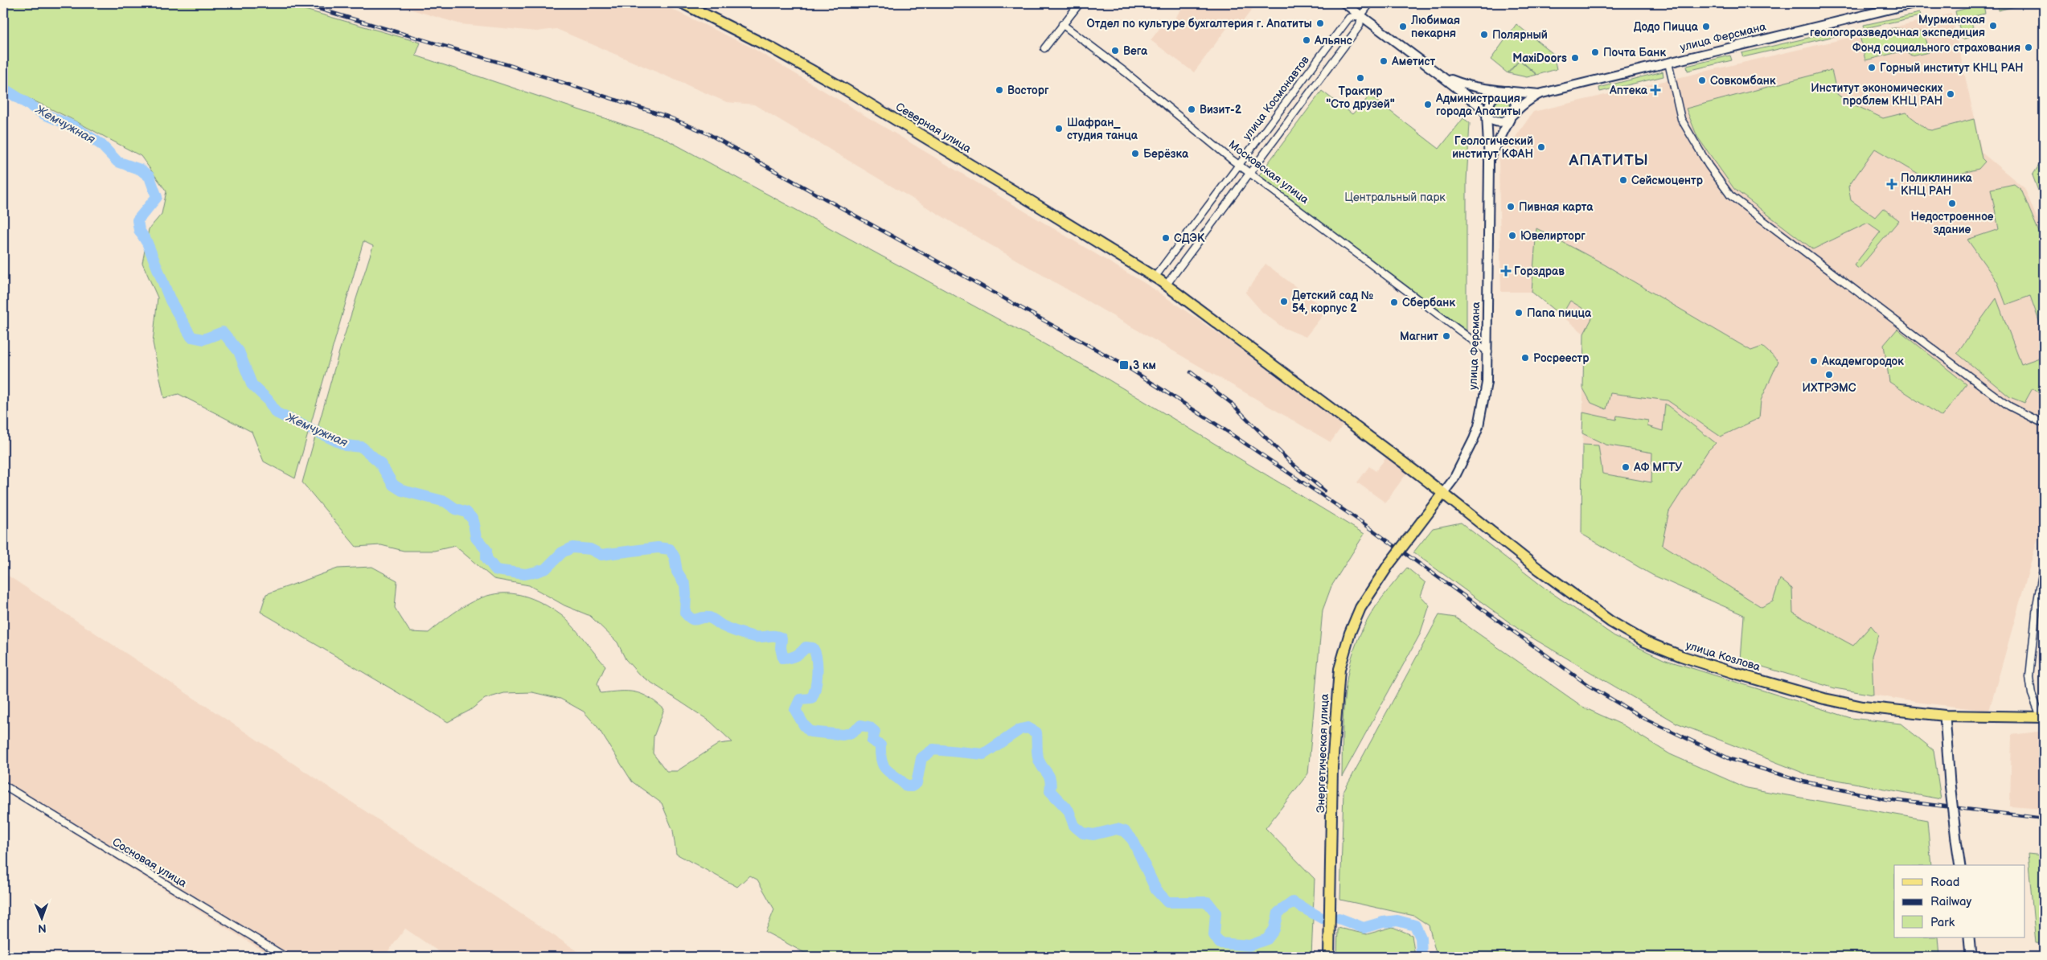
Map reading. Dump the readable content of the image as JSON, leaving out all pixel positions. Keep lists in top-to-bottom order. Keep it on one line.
{"streets":{"main road":["улица Ферсмана","Северная улица","улица Козлова","Энергетическая улица"],"street":["улица Космонавтов","Московская улица","Сосновая улица"]},"crossings":[["улица Ферсмана","Московская улица"],["улица Ферсмана","улица Козлова"],["улица Ферсмана","Энергетическая улица"],["улица Космонавтов","Северная улица"],["улица Космонавтов","Московская улица"]],"districts":["АПАТИТЫ"],"water":["Жемчужная"],"parks":["Центральный парк"],"places":{"other":["Отдел по культуре бухгалтерия г. Апатиты","Мурманская геологоразведочная экспедиция","Любимая пекарня","Додо Пицца","Полярный","Альянс","Фонд социального страхования","Вега","Почта Банк","MaxiDoors","Аметист","Горный институт КНЦ РАН","Трактир \"Сто друзей\"","Совкомбанк","Восторг","Институт экономических проблем КНЦ РАН","Администрация города Апатиты","Визит-2","Шафран_ студия танца","Геологический институт КФАН","Берёзка","Сейсмоцентр","Недостроенное здание","Пивная карта","Ювелирторг","СДЭК","Детский сад № 54, корпус 2","Сбербанк","Папа пицца","Магнит","Росреестр","Академгородок","ИХТРЭМС","АФ МГТУ"],"health":["Аптека","Поликлиника КНЦ РАН","Горздрав"],"transit":["3 км"]},"legend":["Road","Railway","Park"],"north":"bottom"}
